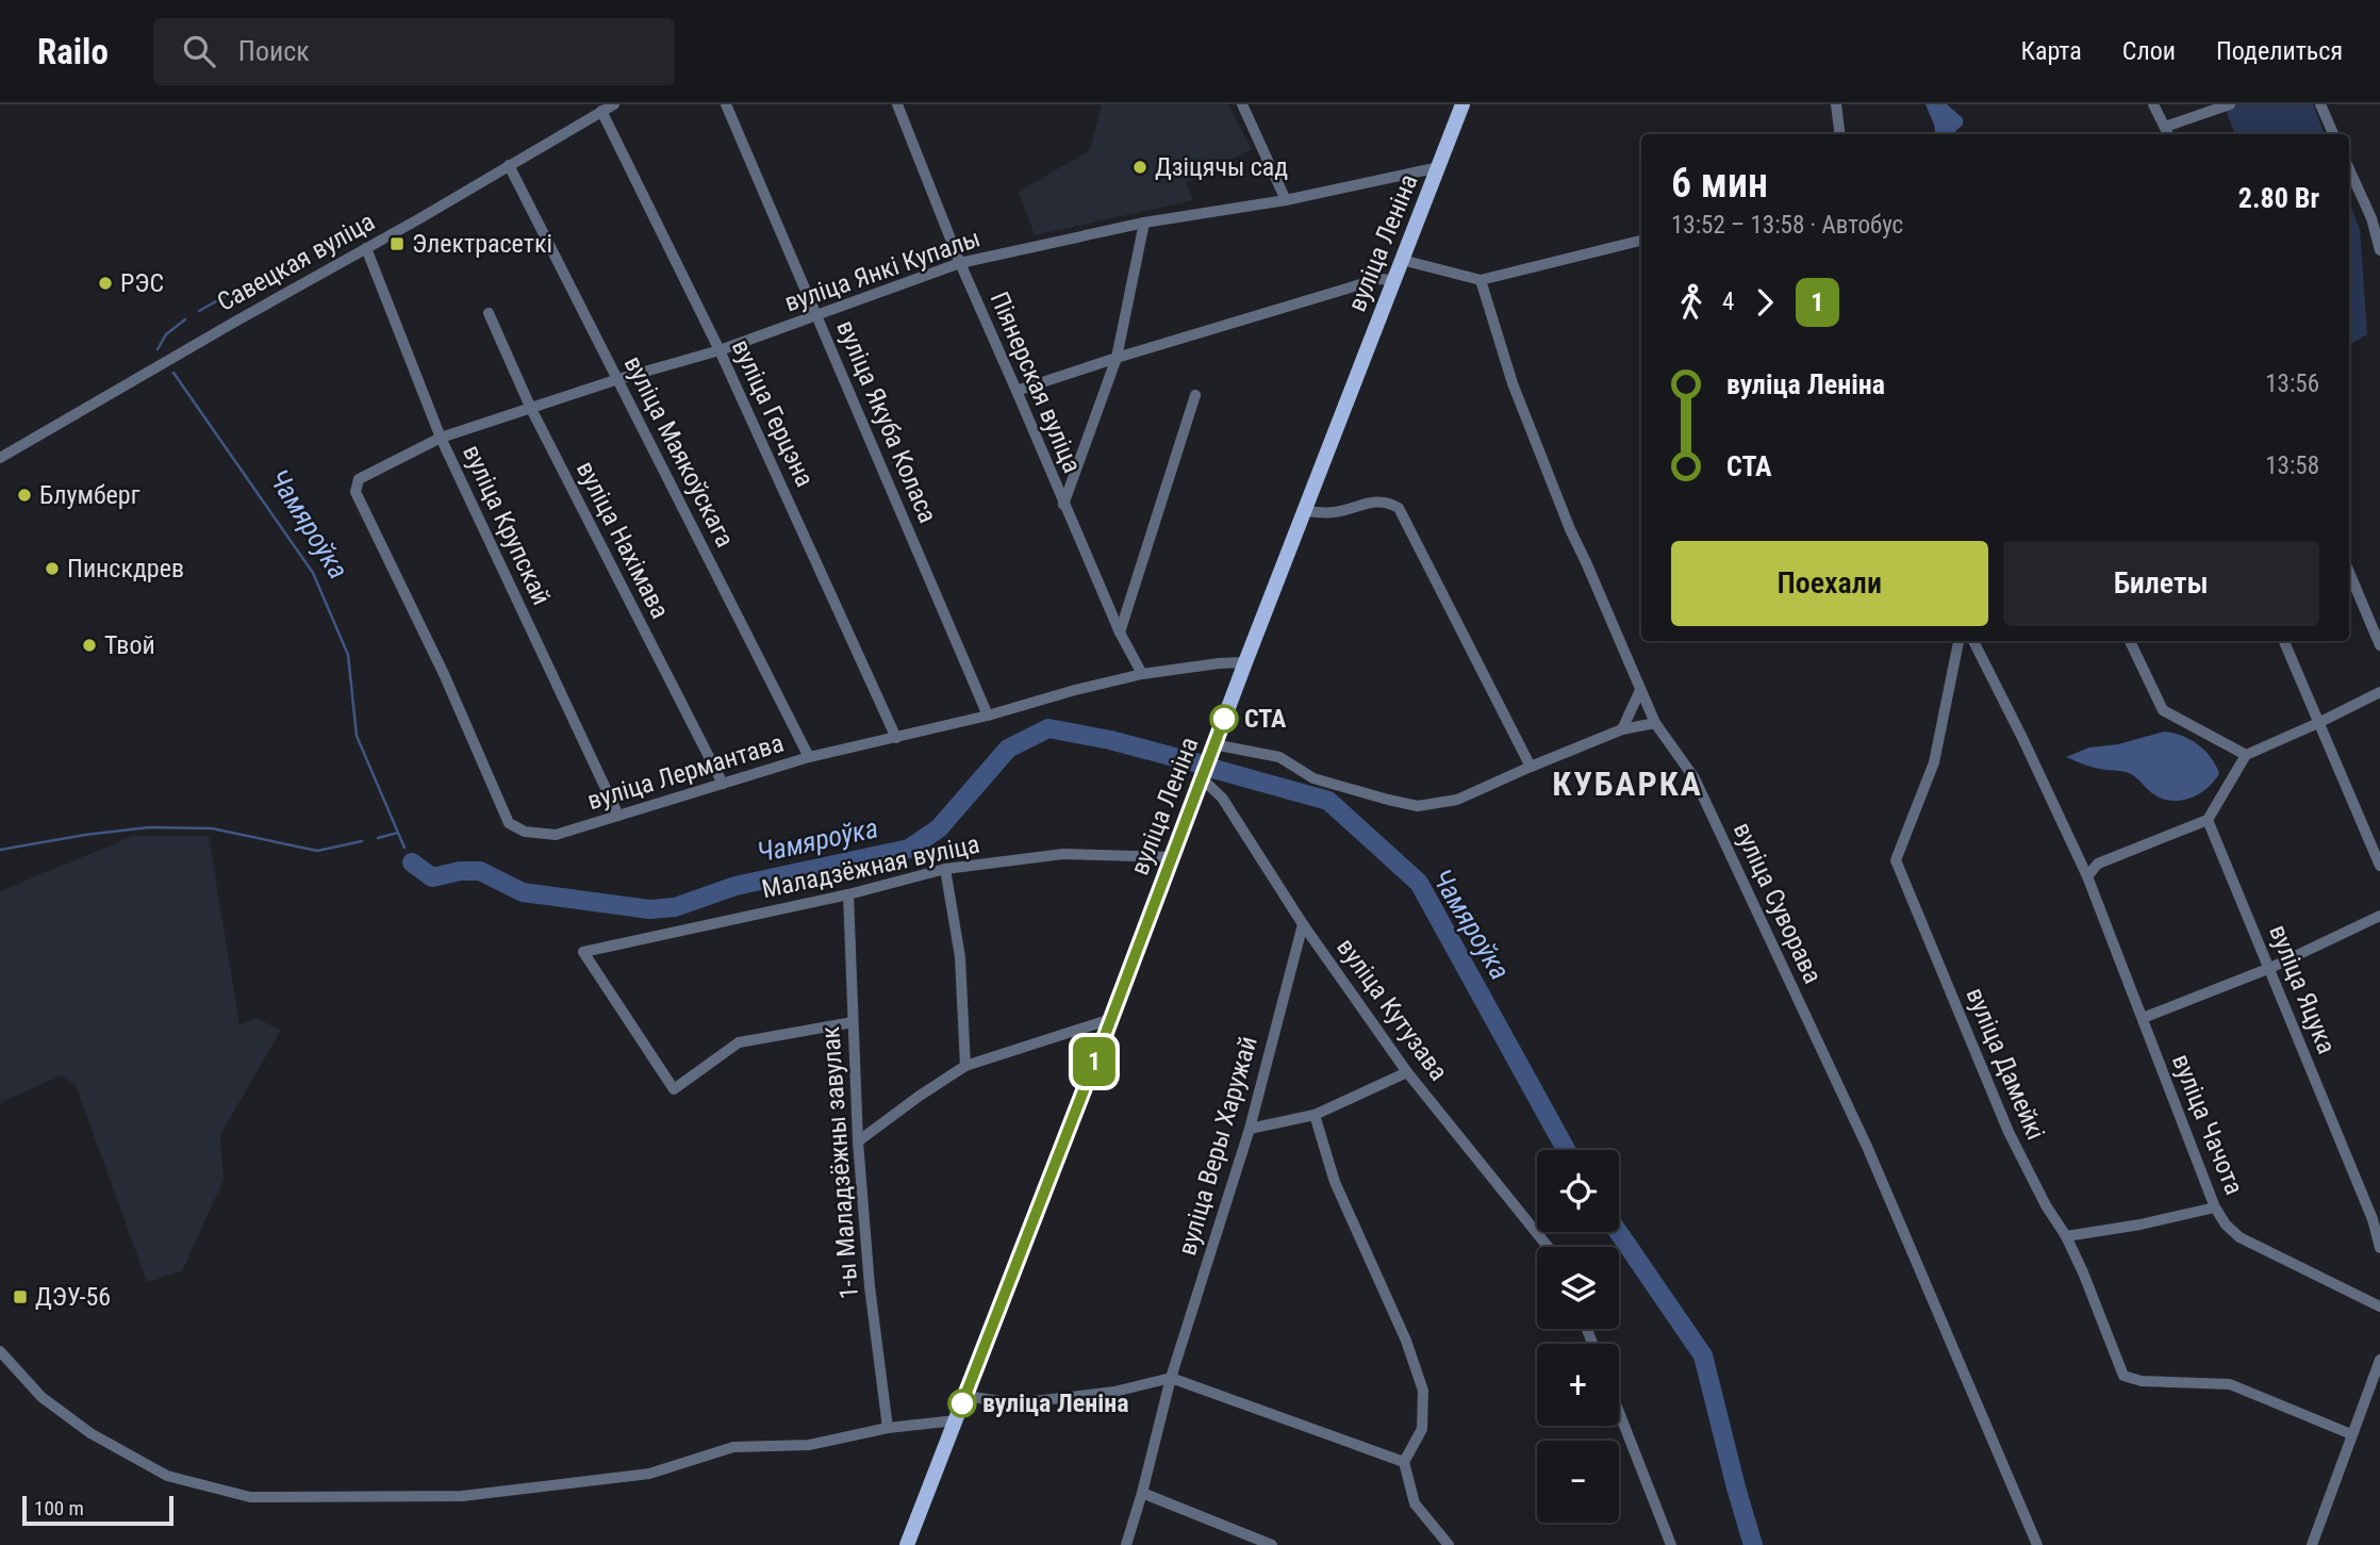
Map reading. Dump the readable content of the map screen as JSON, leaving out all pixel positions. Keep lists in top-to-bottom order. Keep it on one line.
{"streets":{"main road":["вуліца Леніна"],"street":["Савецкая вуліца","вуліца Янкі Купалы","Піянерская вуліца","вуліца Герцэна","вуліца Якуба Коласа","вуліца Маякоўскага","вуліца Крупскай","вуліца Нахімава","вуліца Лермантава","Маладзёжная вуліца","вуліца Суворава","вуліца Яцука","вуліца Кутузава","вуліца Дамейкі","вуліца Чачота","вуліца Веры Харужай","1-ы Маладзёжны завулак"]},"crossings":[["вуліца Леніна","вуліца Янкі Купалы"],["вуліца Леніна","вуліца Лермантава"],["вуліца Леніна","Маладзёжная вуліца"],["вуліца Леніна","вуліца Кутузава"],["Савецкая вуліца","вуліца Герцэна"],["Савецкая вуліца","вуліца Маякоўскага"],["Савецкая вуліца","вуліца Крупскай"],["вуліца Янкі Купалы","Піянерская вуліца"],["вуліца Янкі Купалы","вуліца Герцэна"],["вуліца Янкі Купалы","вуліца Якуба Коласа"],["вуліца Янкі Купалы","вуліца Маякоўскага"],["вуліца Янкі Купалы","вуліца Крупскай"],["вуліца Янкі Купалы","вуліца Нахімава"],["вуліца Янкі Купалы","вуліца Лермантава"],["Піянерская вуліца","вуліца Лермантава"],["вуліца Герцэна","вуліца Лермантава"],["вуліца Якуба Коласа","вуліца Лермантава"],["вуліца Маякоўскага","вуліца Лермантава"],["вуліца Крупскай","вуліца Лермантава"],["вуліца Нахімава","вуліца Лермантава"],["Маладзёжная вуліца","1-ы Маладзёжны завулак"],["вуліца Кутузава","вуліца Веры Харужай"]],"districts":["КУБАРКА"],"water":["Чамяроўка"],"places":{"other":["Дзіцячы сад","РЭС","Блумберг","Пинскдрев","Твой","СТА","вуліца Леніна"],"transit":["Электрасеткі","ДЭУ-56"]},"lines":["bus line 1"],"scale_bar":"100 m","page":{"header":"Railo","search":"Поиск","nav":["Карта","Слои","Поделиться"],"on_map":"1","heading":["6 мин","13:52 – 13:58 · Автобус","2.80 Br"],"legs":["4","1"],"list":[{"name":"вуліца Леніна","value":"13:56"},{"name":"СТА","value":"13:58"}],"buttons":["Поехали","Билеты"],"map_buttons":["+","−"],"scale":"100 m"}}
